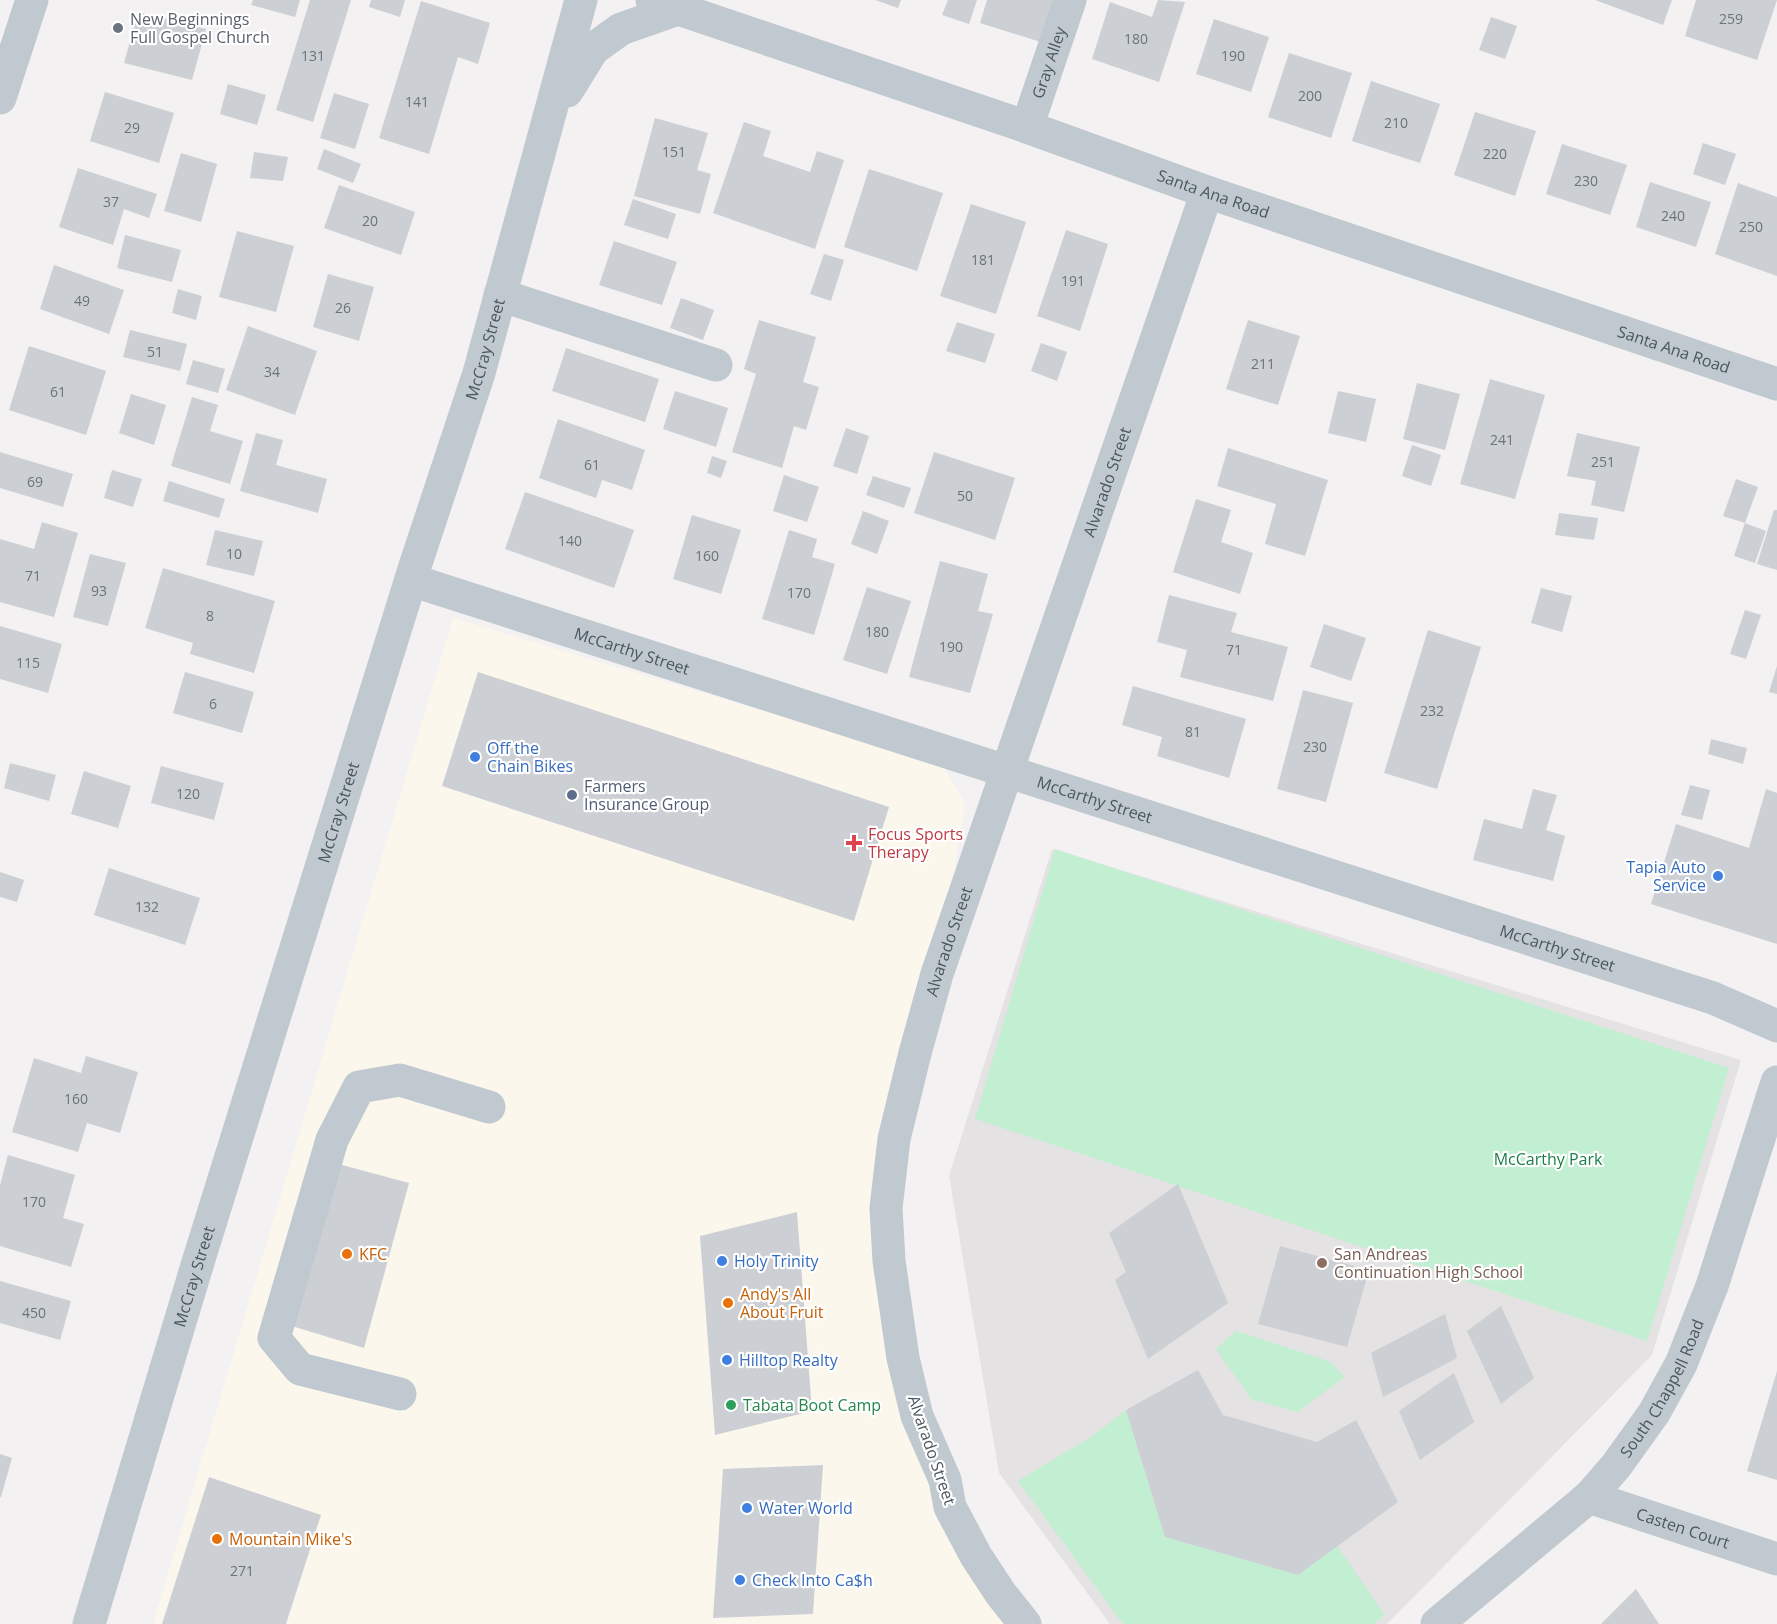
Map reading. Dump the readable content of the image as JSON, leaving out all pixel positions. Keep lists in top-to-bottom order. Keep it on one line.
{"streets":{"street":["Gray Alley","Santa Ana Road","McCray Street","Alvarado Street","McCarthy Street","South Chappell Road","Casten Court"]},"crossings":[["Gray Alley","Santa Ana Road"],["Santa Ana Road","Alvarado Street"],["McCray Street","McCarthy Street"],["Alvarado Street","McCarthy Street"],["South Chappell Road","Casten Court"]],"parks":["McCarthy Park"],"places":{"other":["New Beginnings Full Gospel Church","Off the Chain Bikes","Farmers Insurance Group","Tapia Auto Service","KFC","Holy Trinity","San Andreas Continuation High School","Andy's All About Fruit","Hilltop Realty","Tabata Boot Camp","Water World","Mountain Mike's","Check Into Ca$h"],"health":["Focus Sports Therapy"]},"house_numbers":["259","180","131","190","200","141","210","29","151","220","230","37","240","20","250","181","191","49","26","51","211","34","61","241","251","61","69","50","140","10","160","71","93","170","8","180","190","71","115","6","232","81","230","120","132","160","170","450","271"]}
